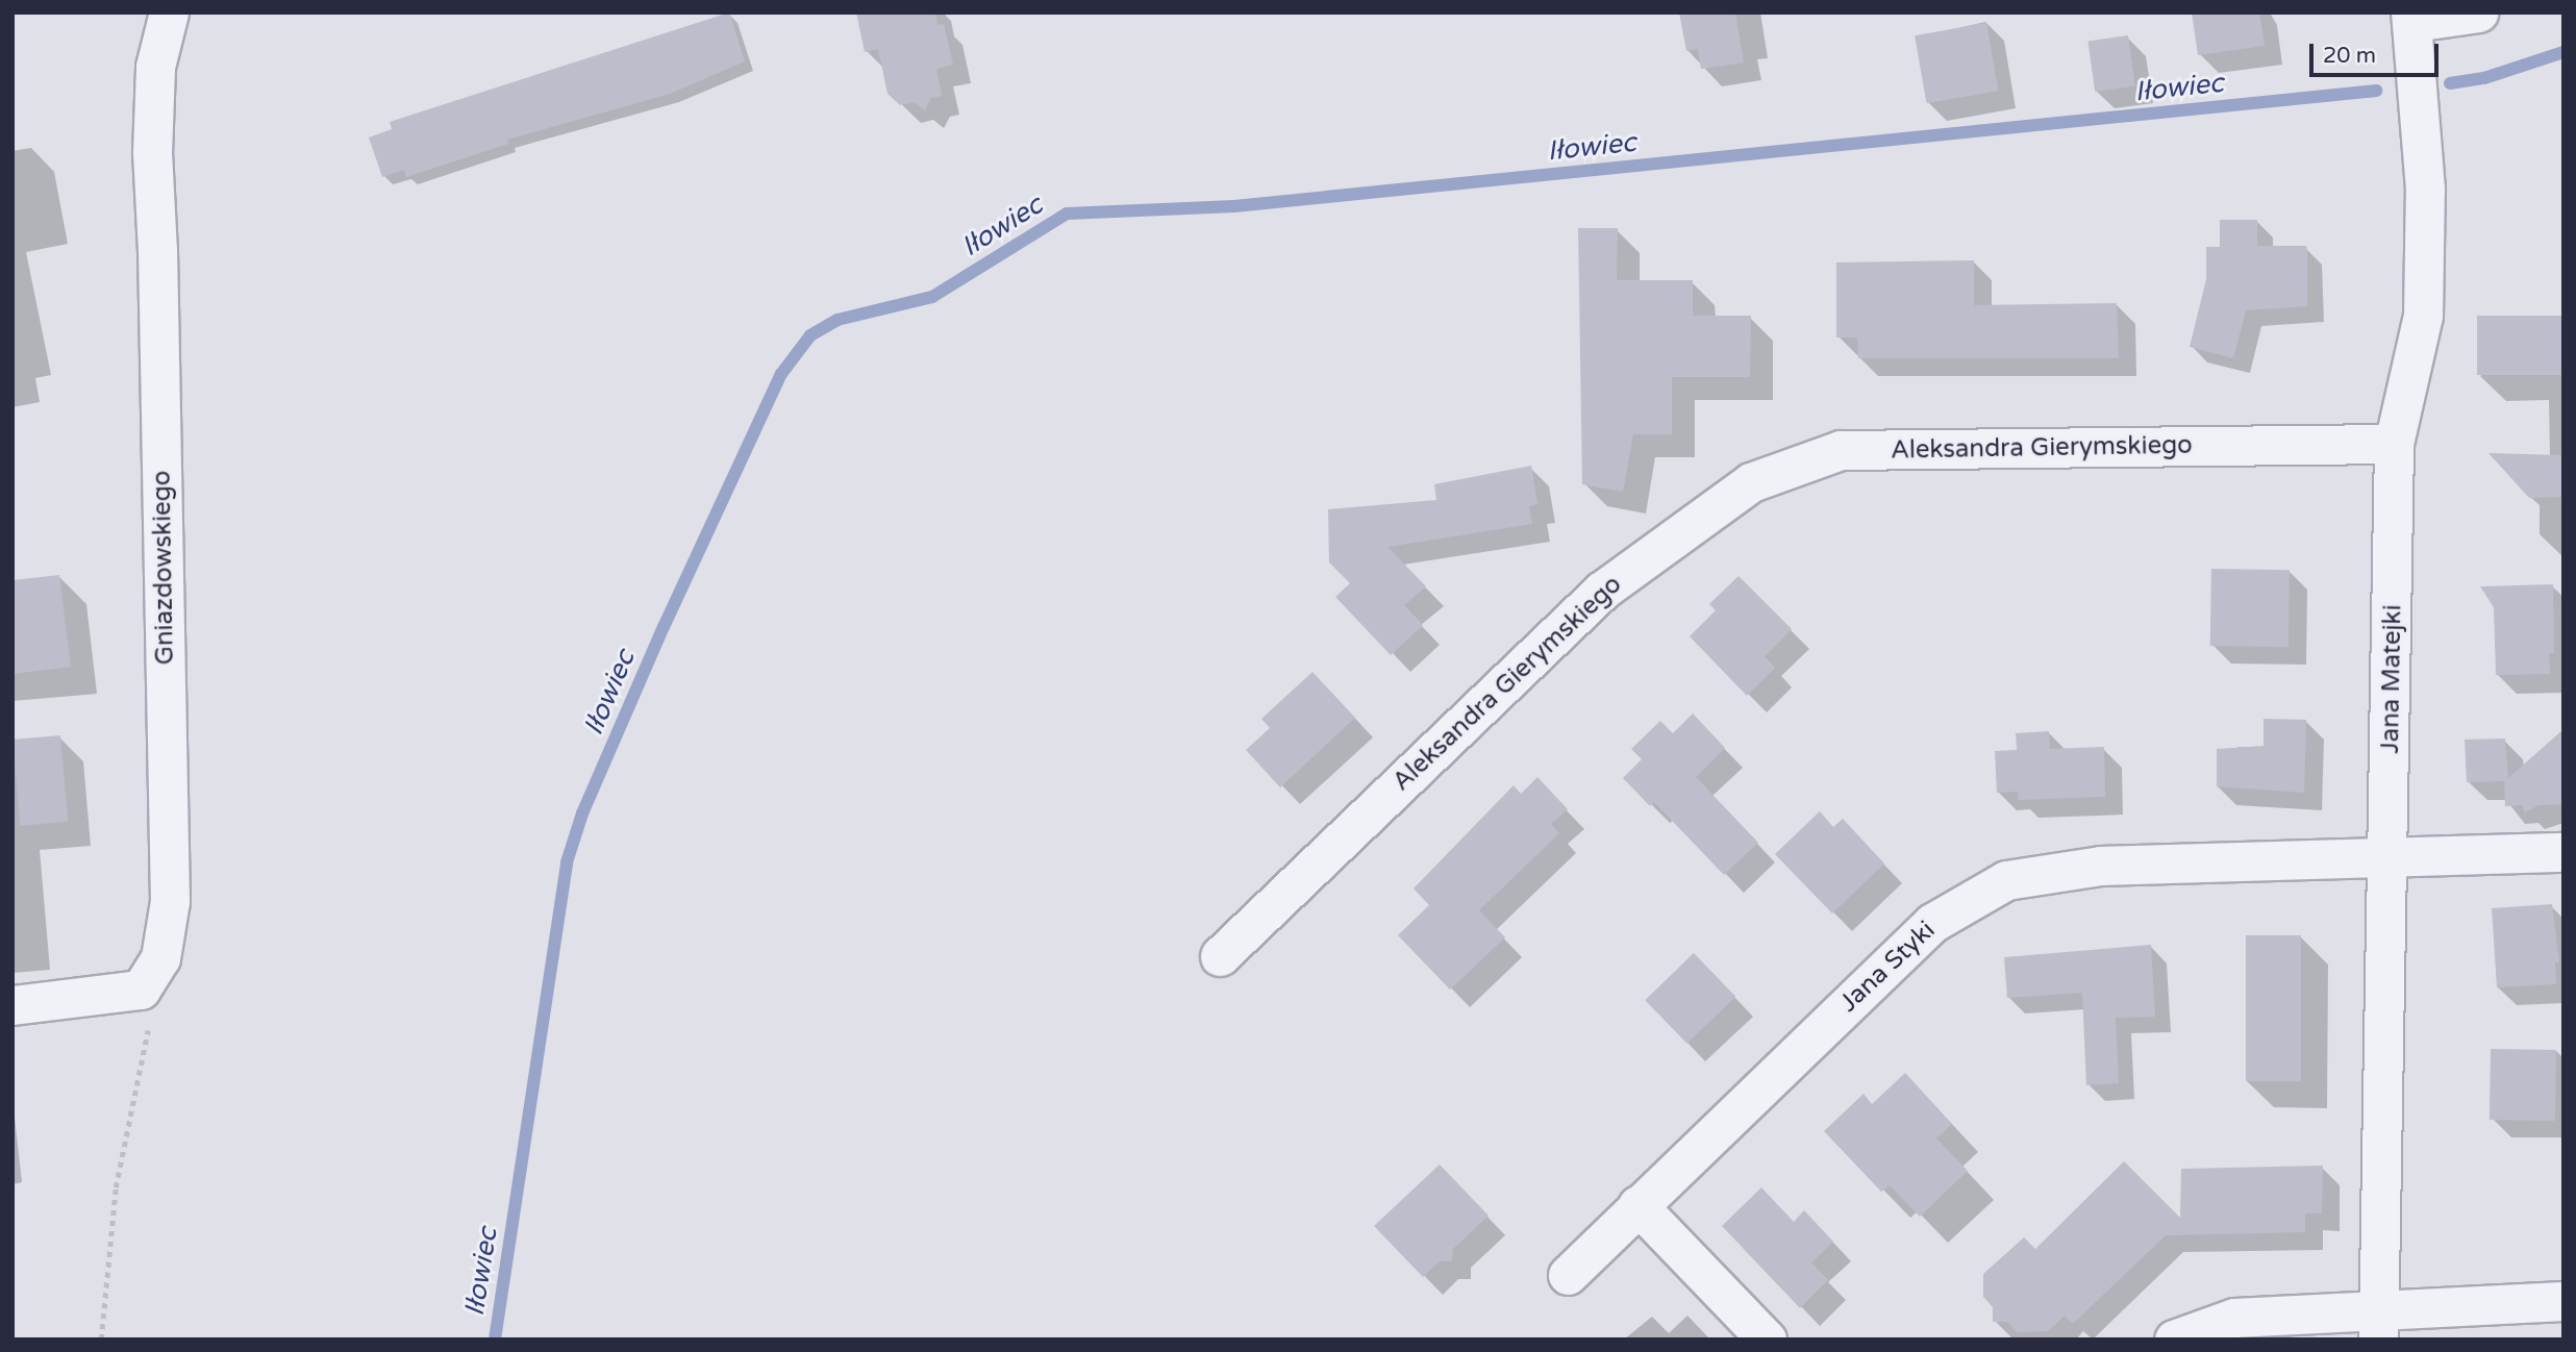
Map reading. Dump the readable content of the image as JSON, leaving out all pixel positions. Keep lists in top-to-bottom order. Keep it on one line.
{"streets":{"street":["Aleksandra Gierymskiego","Gniazdowskiego","Jana Matejki","Jana Styki"]},"crossings":[["Aleksandra Gierymskiego","Jana Matejki"],["Jana Matejki","Jana Styki"]],"water":["Iłowiec"],"scale_bar":"20 m"}
